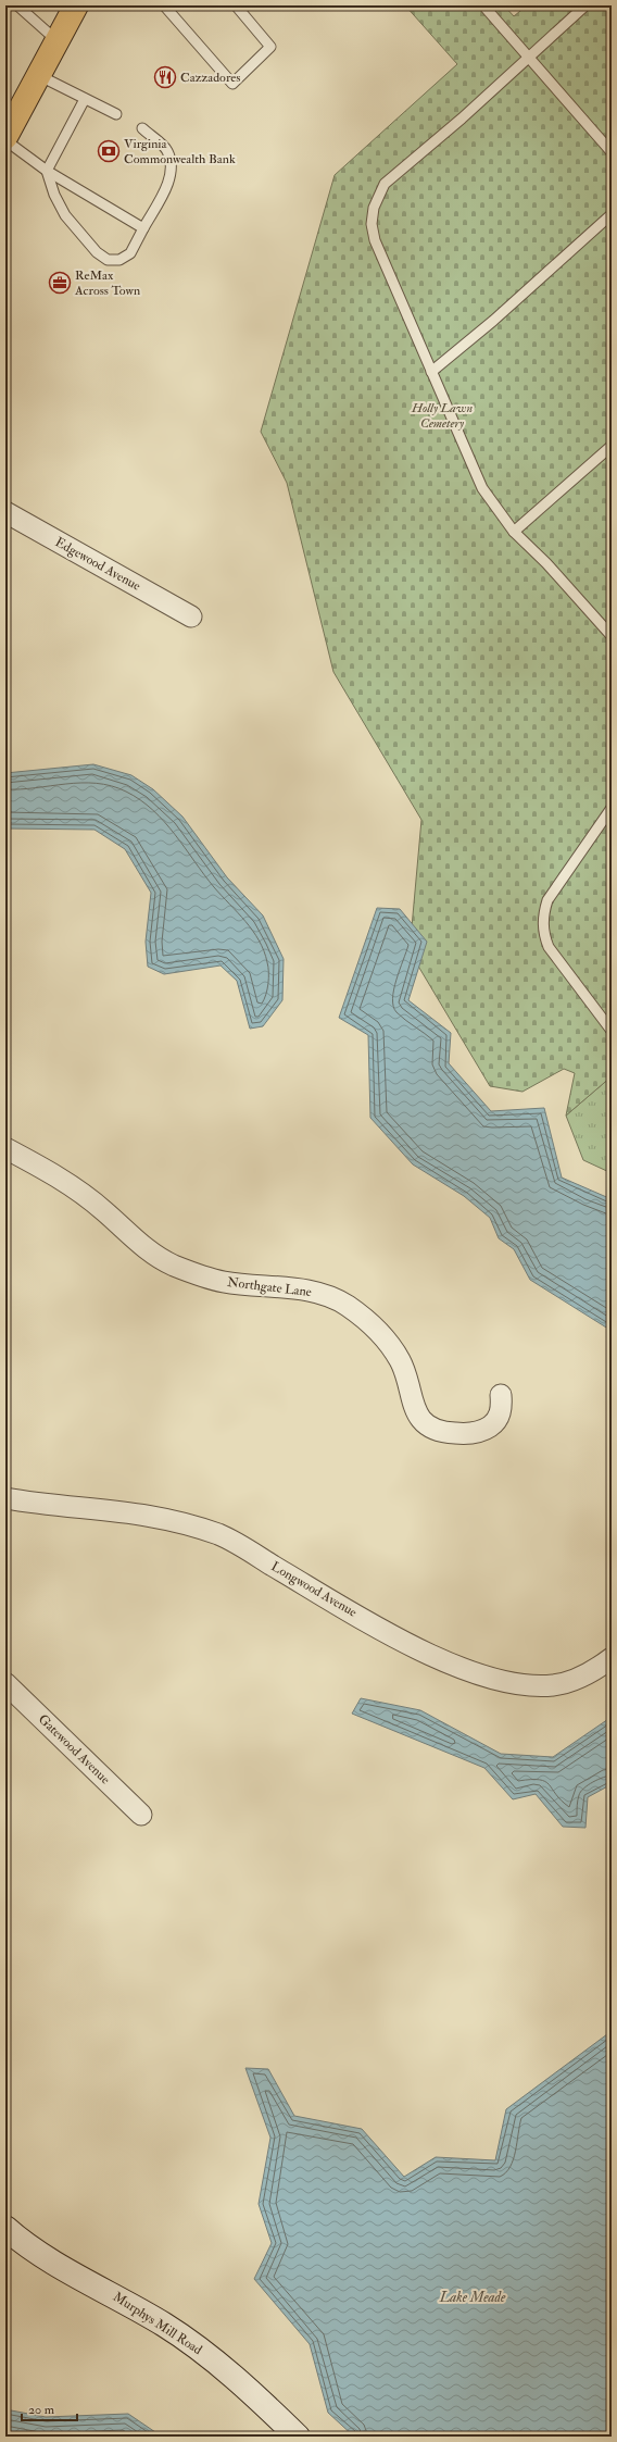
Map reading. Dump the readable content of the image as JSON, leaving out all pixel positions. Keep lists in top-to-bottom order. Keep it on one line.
{"streets":{"street":["Edgewood Avenue","Northgate Lane","Longwood Avenue","Gatewood Avenue","Murphys Mill Road"]},"water":["Lake Meade"],"parks":["Holly Lawn Cemetery"],"places":{"restaurant":["Cazzadores"],"bank":["Virginia Commonwealth Bank"],"office":["ReMax Across Town"]},"scale_bar":"20 m"}
